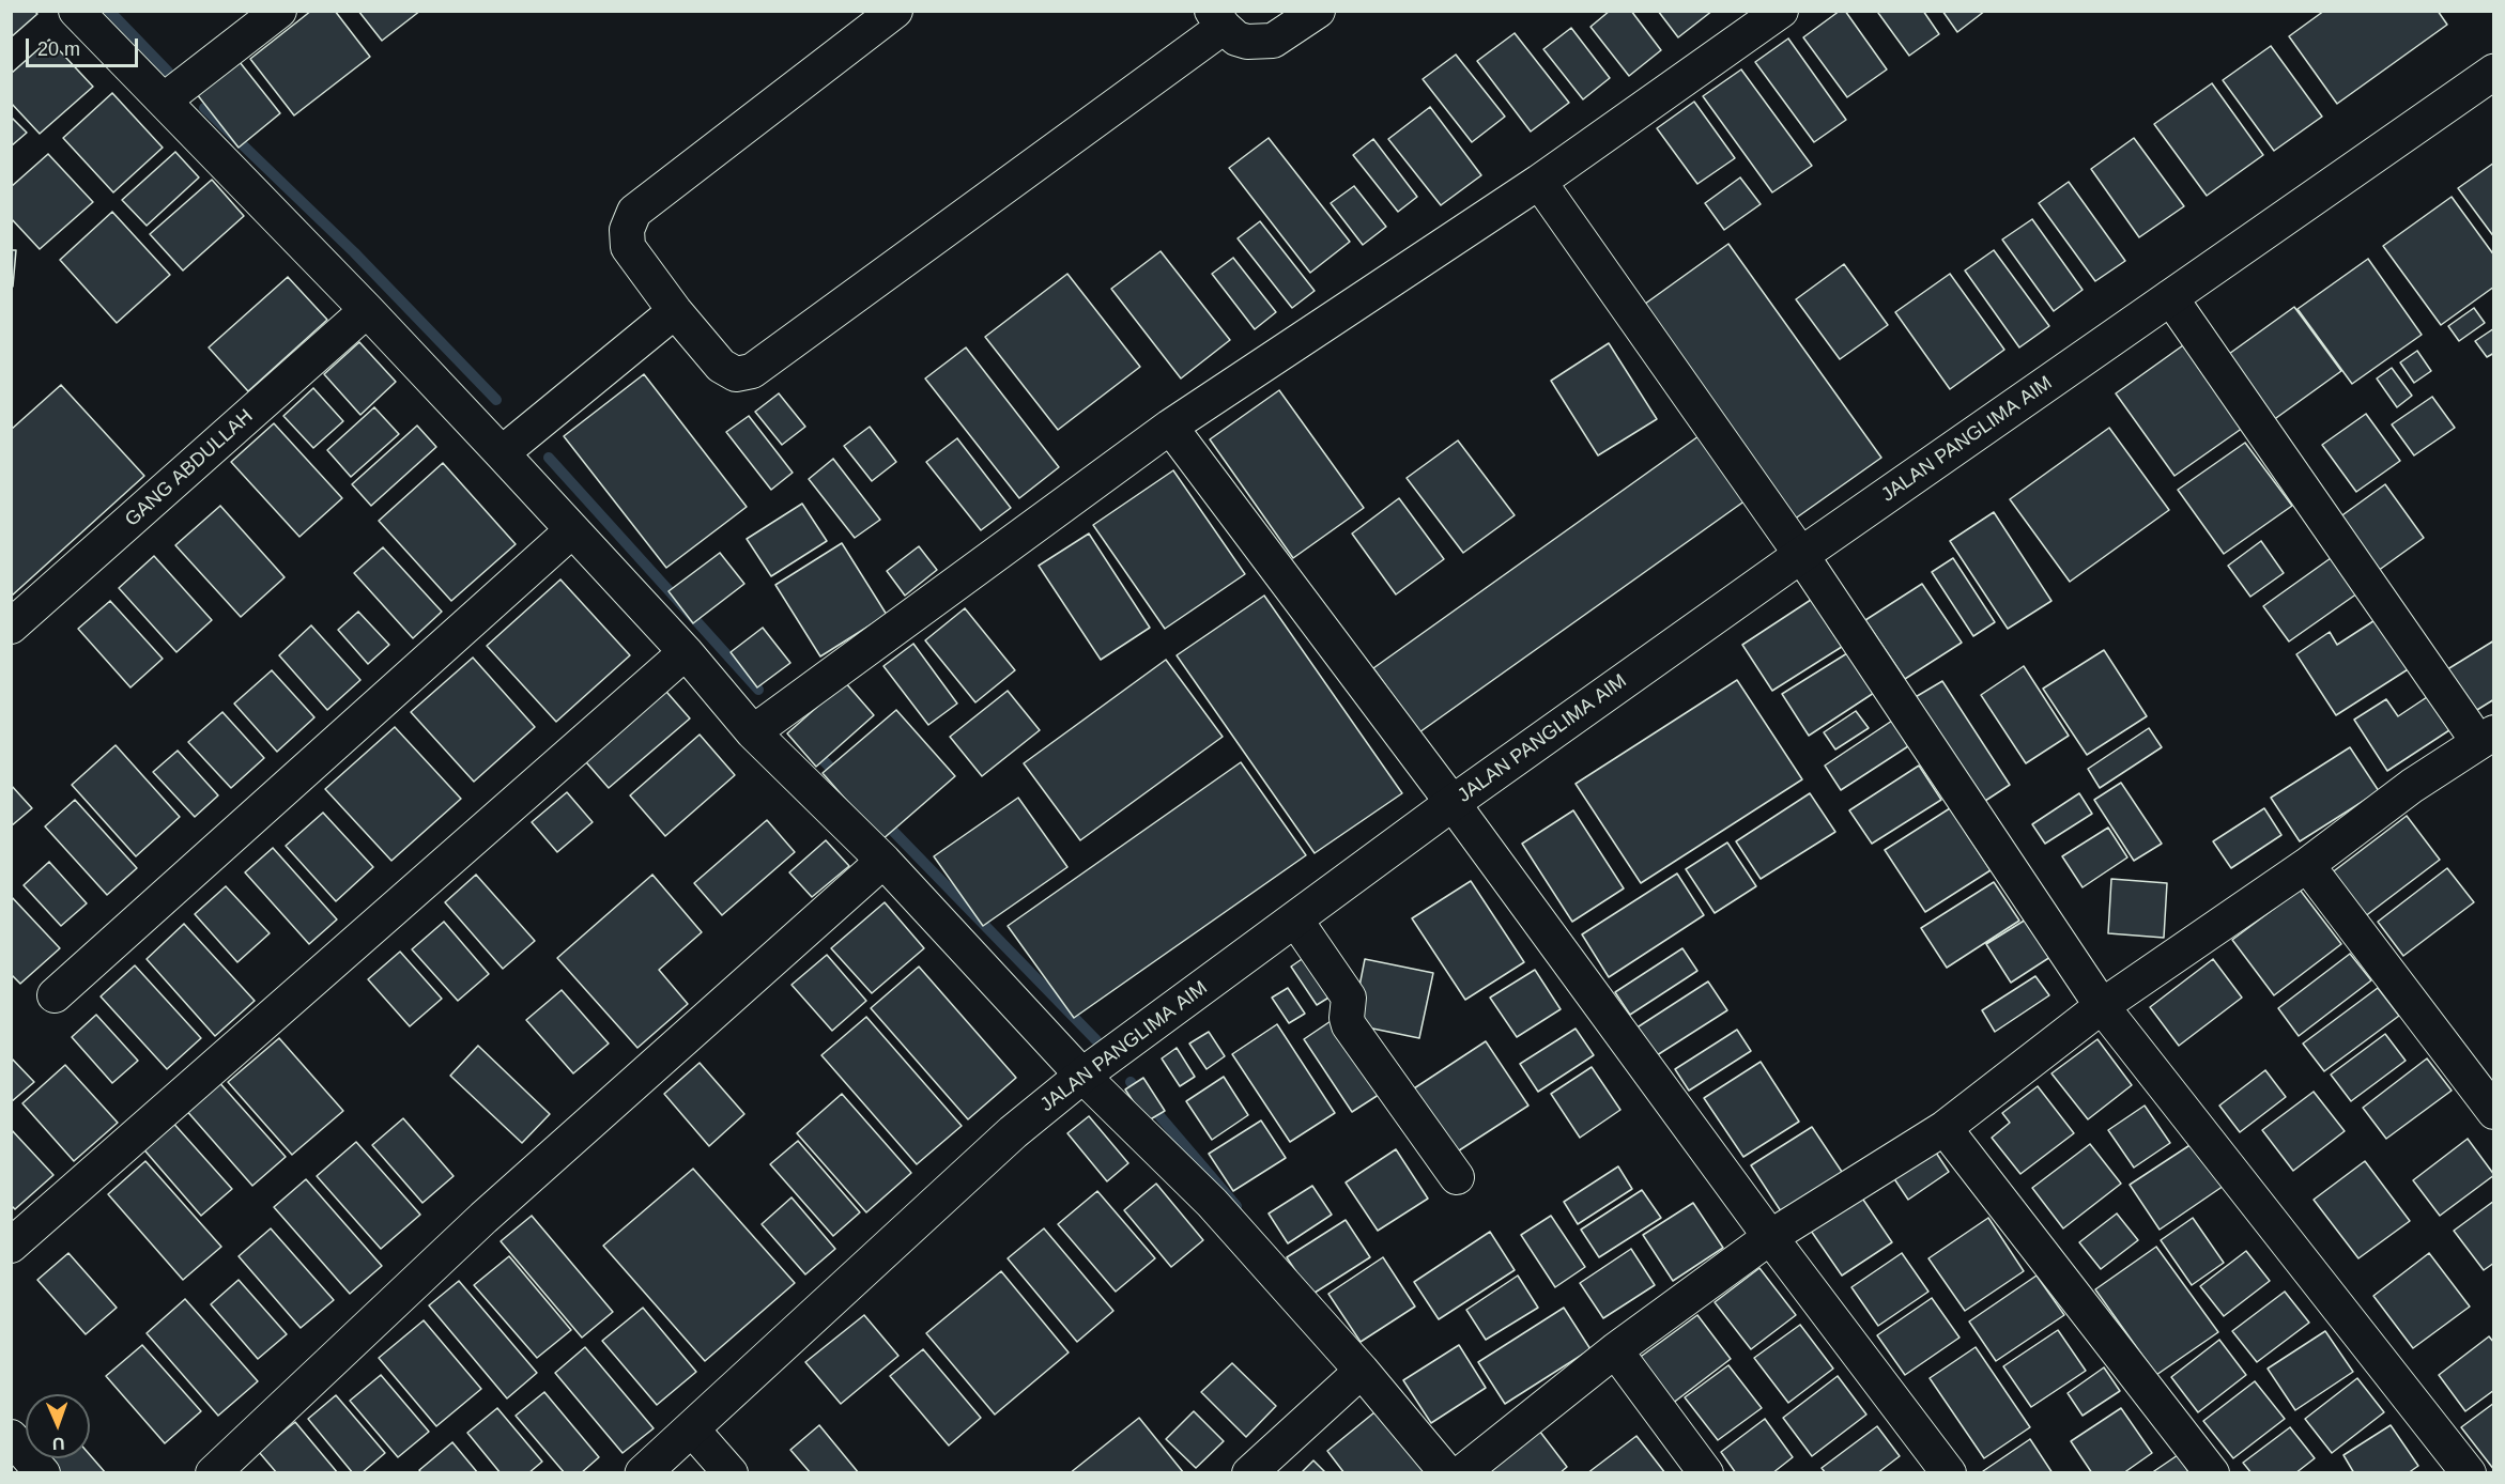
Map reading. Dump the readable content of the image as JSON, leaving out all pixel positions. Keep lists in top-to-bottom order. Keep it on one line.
{"streets":{"street":["JALAN PANGLIMA AIM","GANG ABDULLAH"]},"scale_bar":"20 m","north":"bottom"}
